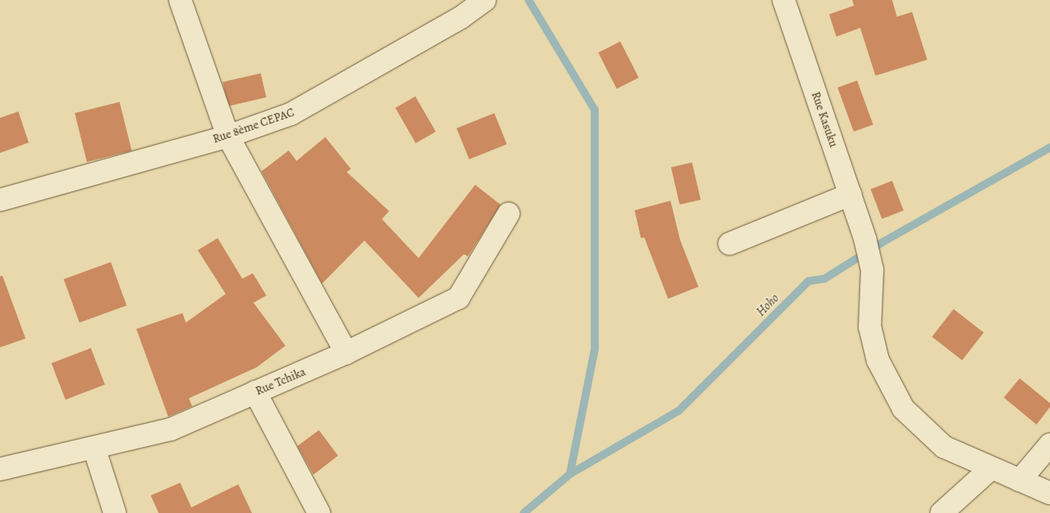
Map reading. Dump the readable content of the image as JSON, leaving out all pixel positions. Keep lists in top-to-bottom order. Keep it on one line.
{"streets":{"street":["Rue Kasuku","Rue 8ème CEPAC","Rue Tchika"]},"water":["Hoho"]}
